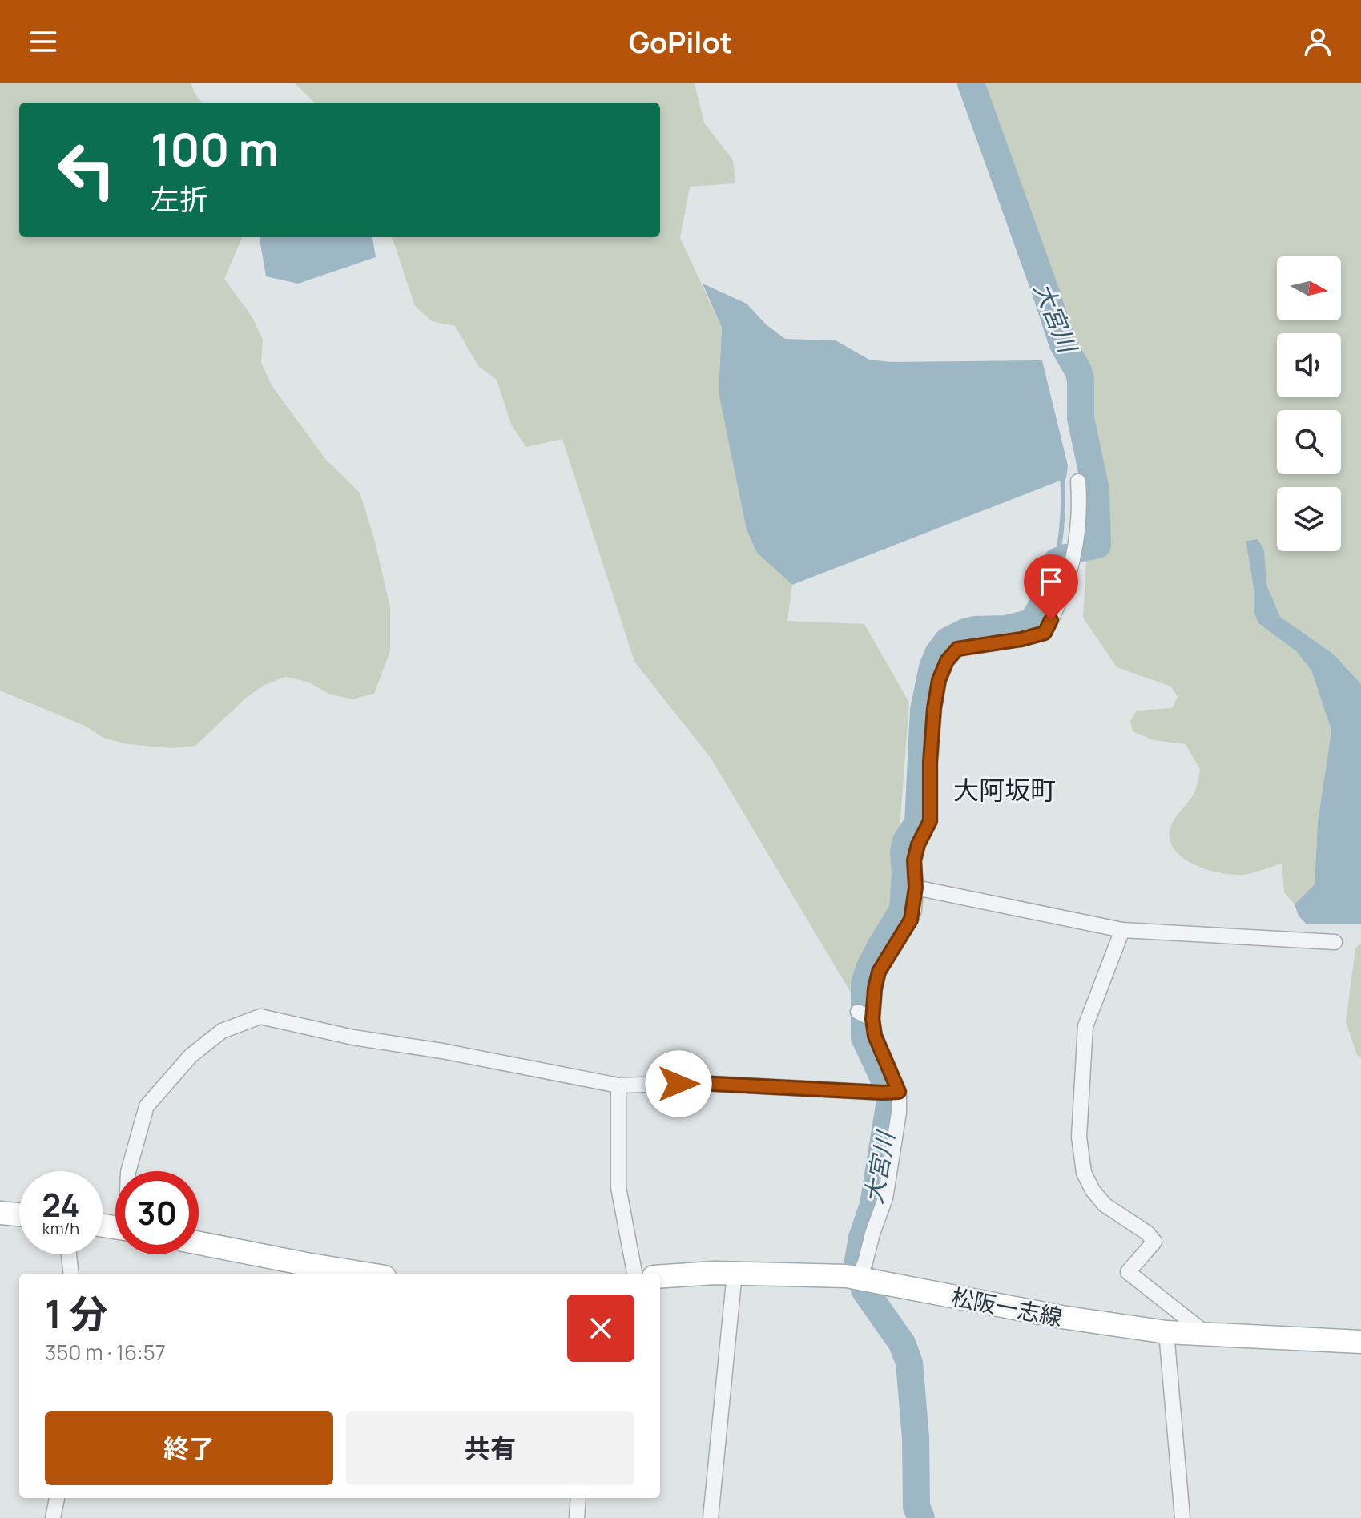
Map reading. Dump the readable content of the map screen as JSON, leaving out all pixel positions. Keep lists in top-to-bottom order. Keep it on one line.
{"streets":{"main road":["松阪一志線"]},"districts":["大阿坂町"],"water":["大宮川"],"north":"right","page":{"header":"GoPilot","turn":["100 m","左折"],"speed":"24 km/h","limit":"30","heading":["1 分","350 m · 16:57"],"buttons":["終了","共有"]}}
